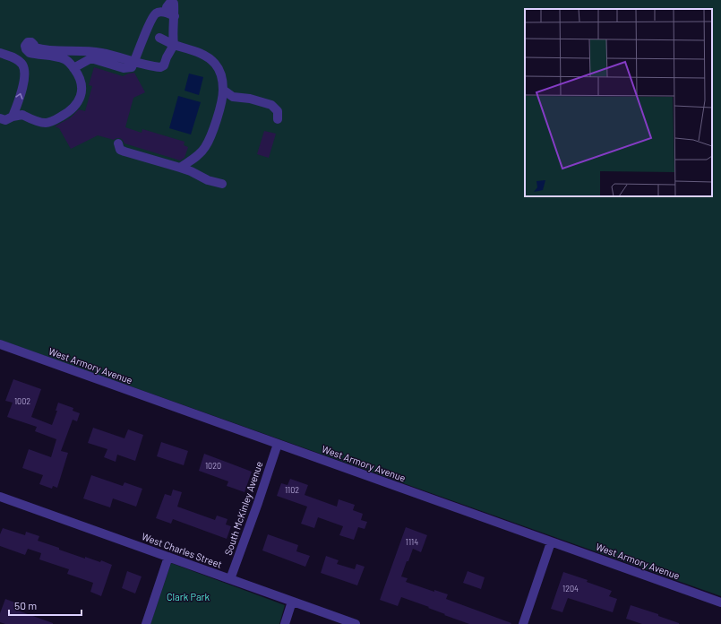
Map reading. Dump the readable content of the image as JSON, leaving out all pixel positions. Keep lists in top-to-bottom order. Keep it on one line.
{"streets":{"street":["West Armory Avenue","South McKinley Avenue","West Charles Street"]},"crossings":[["West Armory Avenue","South McKinley Avenue"],["South McKinley Avenue","West Charles Street"]],"parks":["Clark Park"],"house_numbers":["1002","1020","1102","1114","1204"],"scale_bar":"50 m"}
